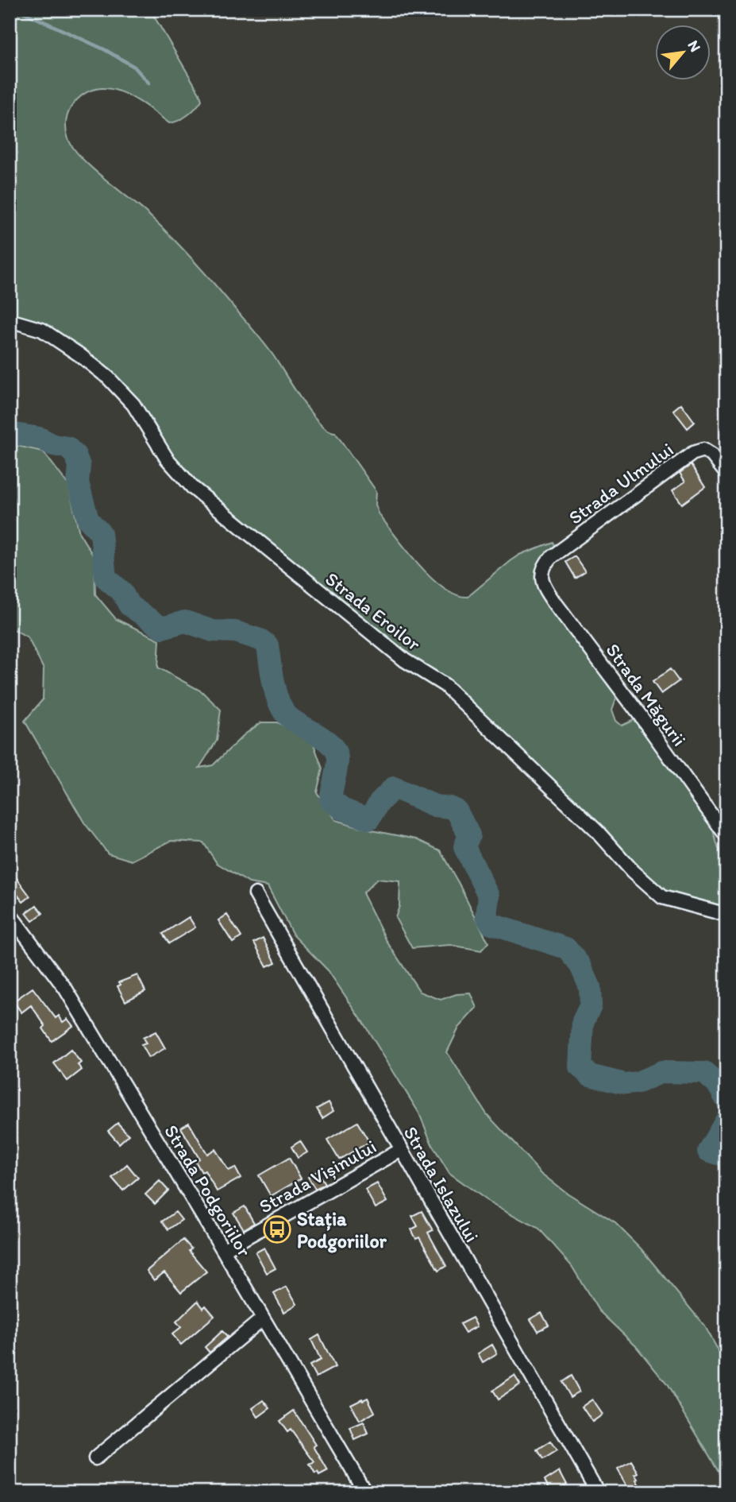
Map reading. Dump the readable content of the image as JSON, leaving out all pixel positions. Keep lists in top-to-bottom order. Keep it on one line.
{"streets":{"street":["Strada Ulmului","Strada Eroilor","Strada Măgurii","Strada Vișinului","Strada Islazului","Strada Podgoriilor"]},"crossings":[["Strada Ulmului","Strada Măgurii"],["Strada Vișinului","Strada Islazului"],["Strada Vișinului","Strada Podgoriilor"]],"places":{"bus stop":["Stația Podgoriilor"]},"north":"top right"}
